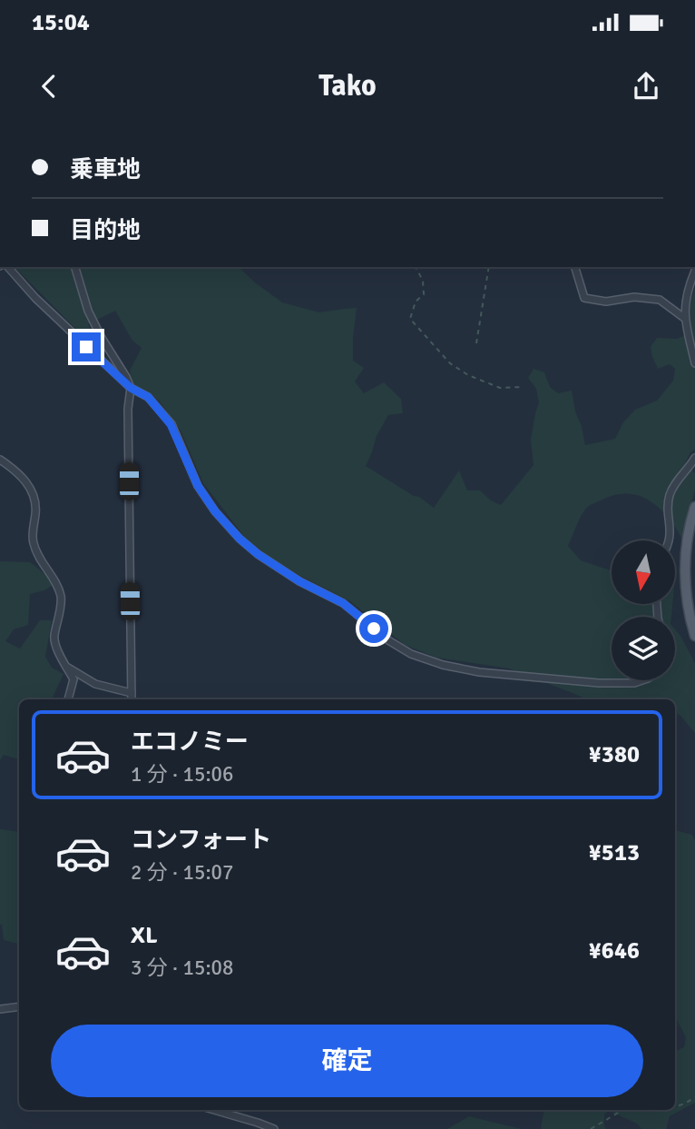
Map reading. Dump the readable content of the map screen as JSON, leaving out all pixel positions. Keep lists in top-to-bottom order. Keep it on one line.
{"north":"bottom","page":{"status":"15:04","header":"Tako","banner":["乗車地","目的地"],"list":[{"name":"エコノミー","note":"1 分 · 15:06","value":"¥380"},{"name":"コンフォート","note":"2 分 · 15:07","value":"¥513"},{"name":"XL","note":"3 分 · 15:08","value":"¥646"}],"buttons":"確定"}}
